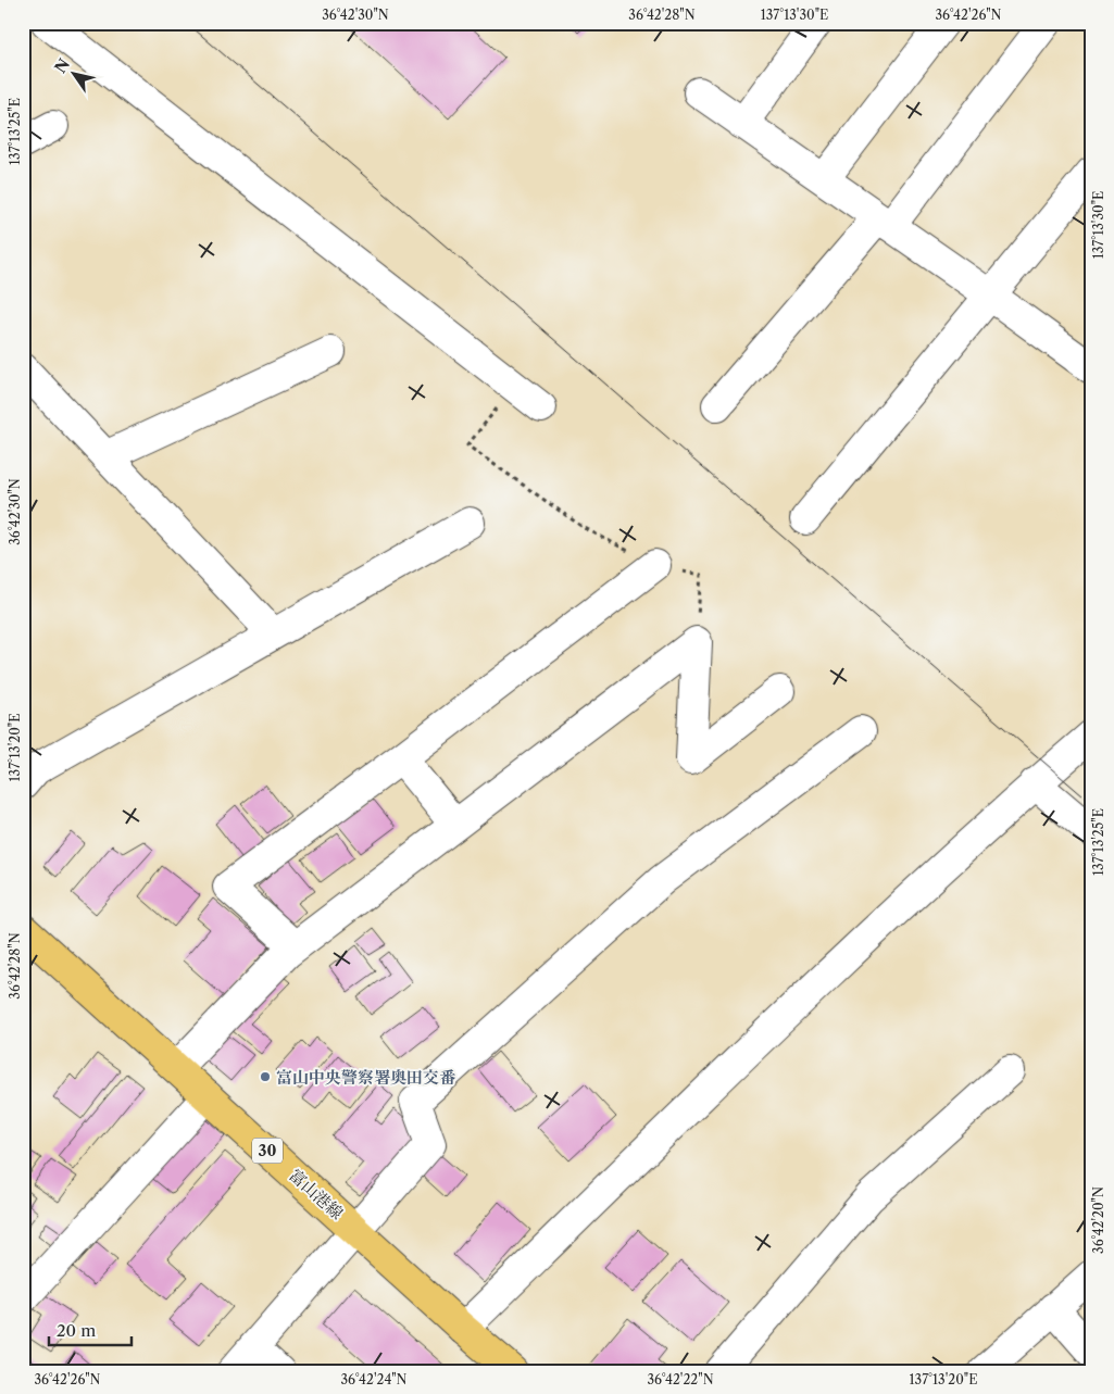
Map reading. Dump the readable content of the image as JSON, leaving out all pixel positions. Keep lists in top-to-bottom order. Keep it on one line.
{"streets":{"main road":["30","富山港線"]},"places":["富山中央警察署奥田交番"],"scale_bar":"20 m","north":"top left","coordinates":["36°42'30\"N","36°42'28\"N","137°13'30\"E","36°42'26\"N","137°13'25\"E","137°13'20\"E","36°42'20\"N","36°42'24\"N","36°42'22\"N"]}
